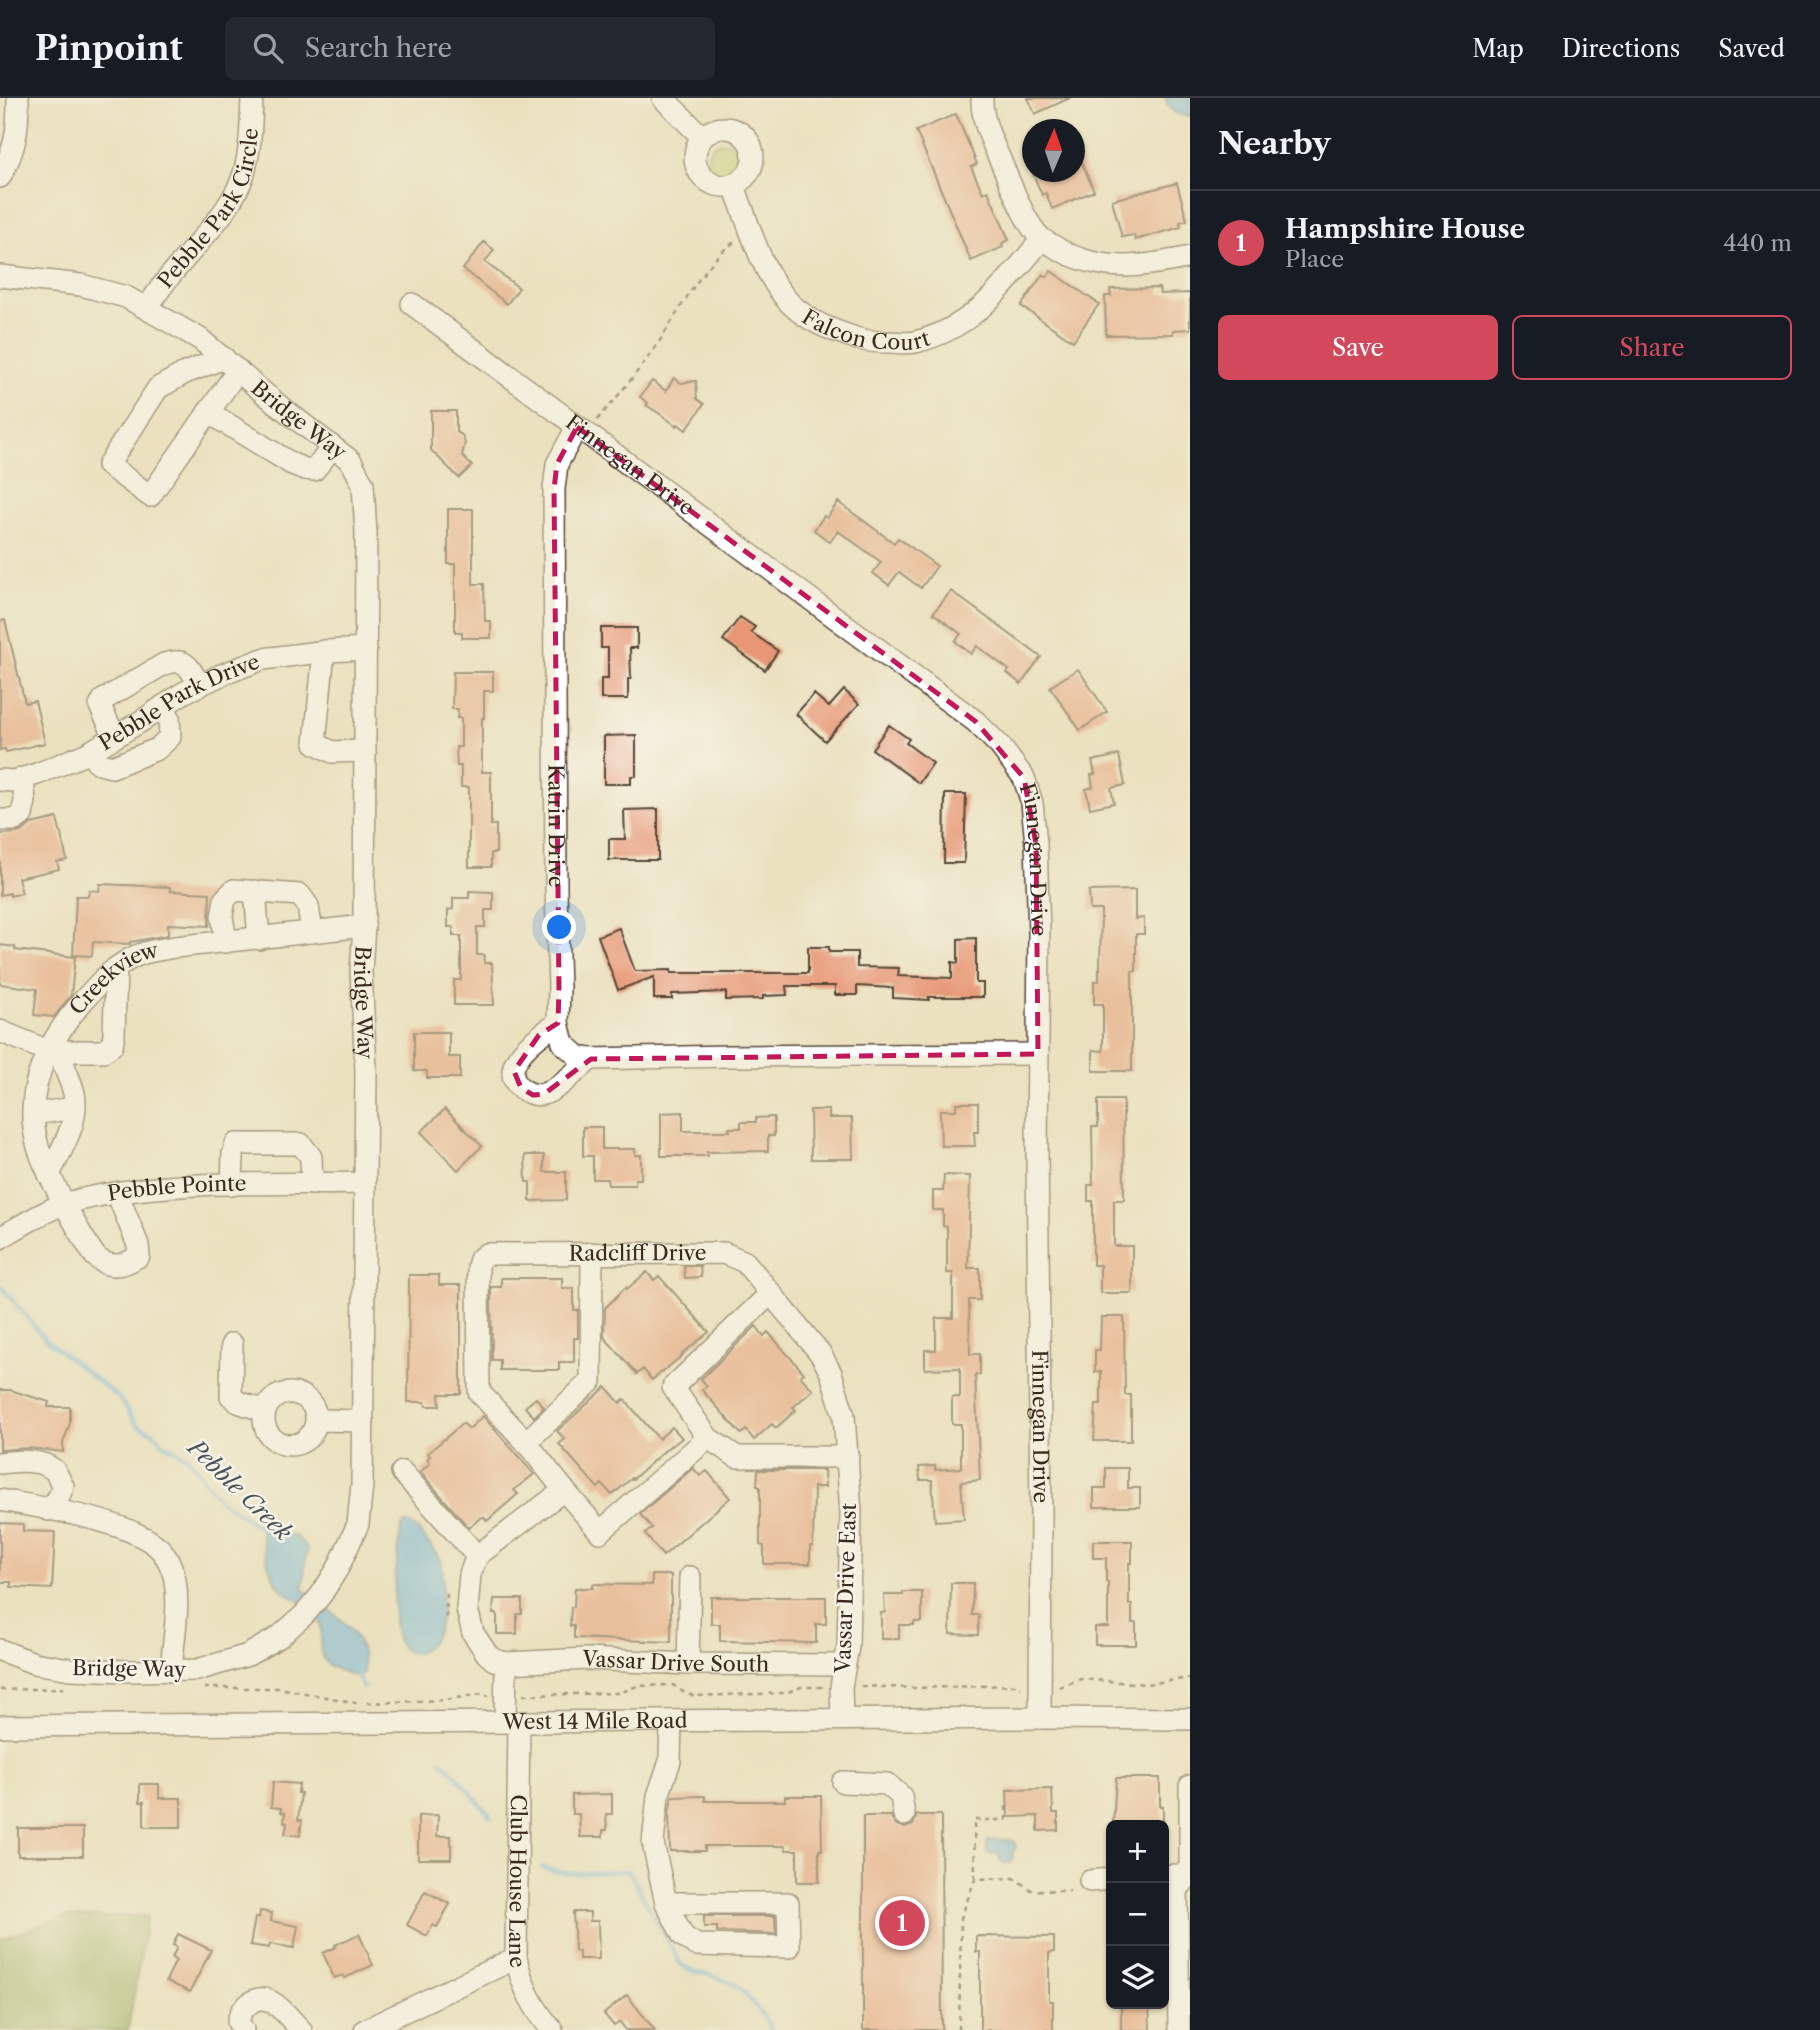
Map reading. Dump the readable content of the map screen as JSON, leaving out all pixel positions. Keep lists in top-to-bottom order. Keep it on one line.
{"streets":{"street":["Pebble Park Circle","Falcon Court","Bridge Way","Finnegan Drive","Pebble Park Drive","Katrin Drive","Creekview","Pebble Pointe","Radcliff Drive","Vassar Drive East","Vassar Drive South","West 14 Mile Road","Club House Lane"]},"crossings":[["Pebble Park Circle","Bridge Way"],["Bridge Way","Pebble Park Drive"],["Bridge Way","Creekview"],["Bridge Way","Pebble Pointe"],["Finnegan Drive","Katrin Drive"],["Finnegan Drive","West 14 Mile Road"],["Creekview","Pebble Pointe"],["Radcliff Drive","Vassar Drive East"],["Vassar Drive East","Vassar Drive South"],["Vassar Drive East","West 14 Mile Road"],["Vassar Drive South","Club House Lane"],["West 14 Mile Road","Club House Lane"]],"water":["Pebble Creek"],"north":"top","page":{"header":"Pinpoint","search":"Search here","nav":["Map","Directions","Saved"],"heading":"Nearby","list":[{"mark":"1","name":"Hampshire House","note":"Place","value":"440 m"}],"buttons":["Save","Share"],"map_buttons":["+","−"],"pins":"1"}}
